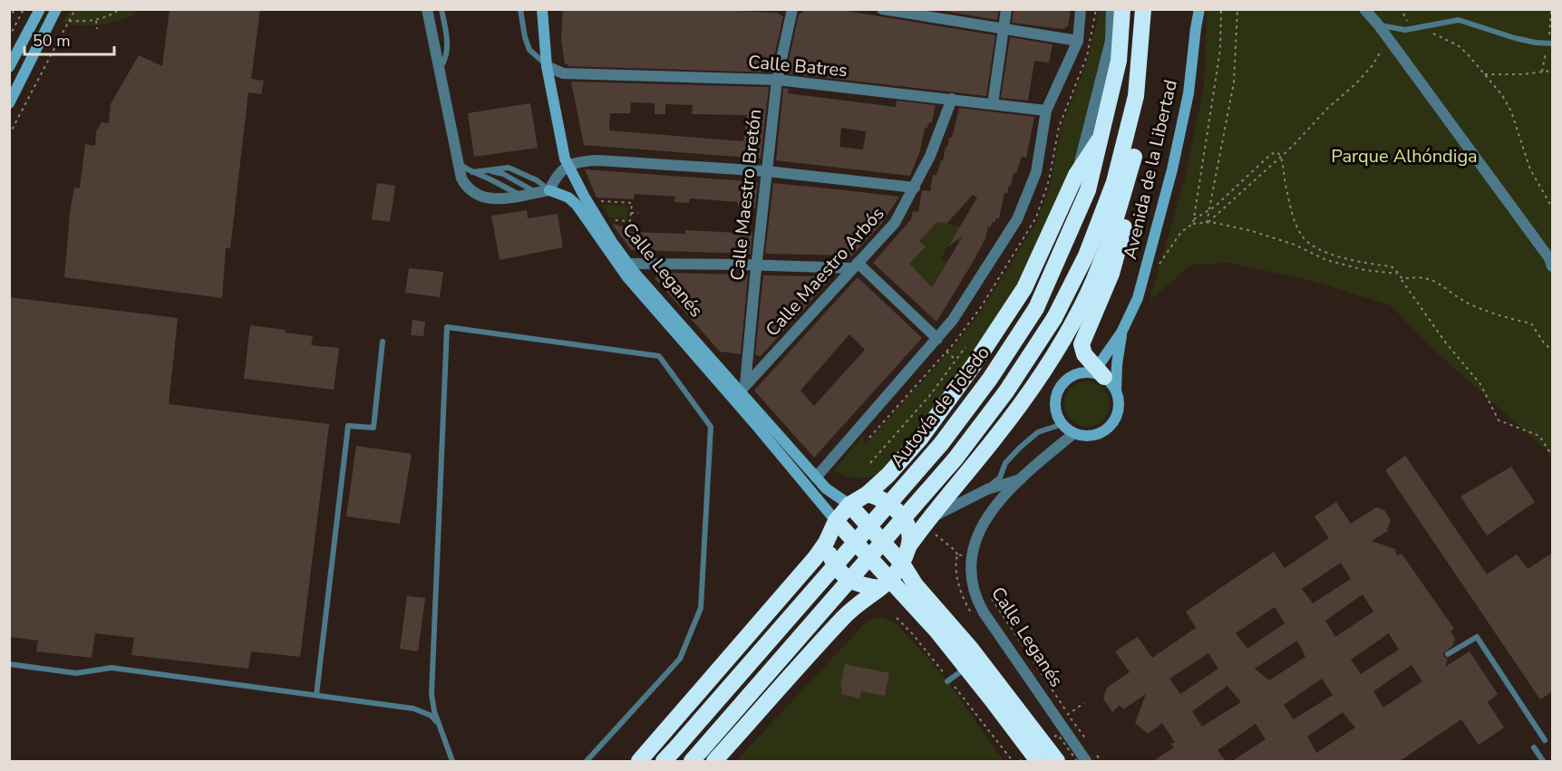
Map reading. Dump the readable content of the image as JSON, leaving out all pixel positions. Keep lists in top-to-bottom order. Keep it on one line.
{"streets":{"highway":["Calle Leganés","Autovía de Toledo"],"street":["Calle Batres","Avenida de la Libertad","Calle Maestro Bretón","Calle Maestro Arbós"]},"crossings":[["Calle Batres","Calle Maestro Bretón"],["Calle Batres","Calle Leganés"],["Calle Batres","Calle Maestro Arbós"],["Avenida de la Libertad","Calle Leganés"],["Calle Maestro Bretón","Calle Maestro Arbós"]],"parks":["Parque Alhóndiga"],"scale_bar":"50 m"}
